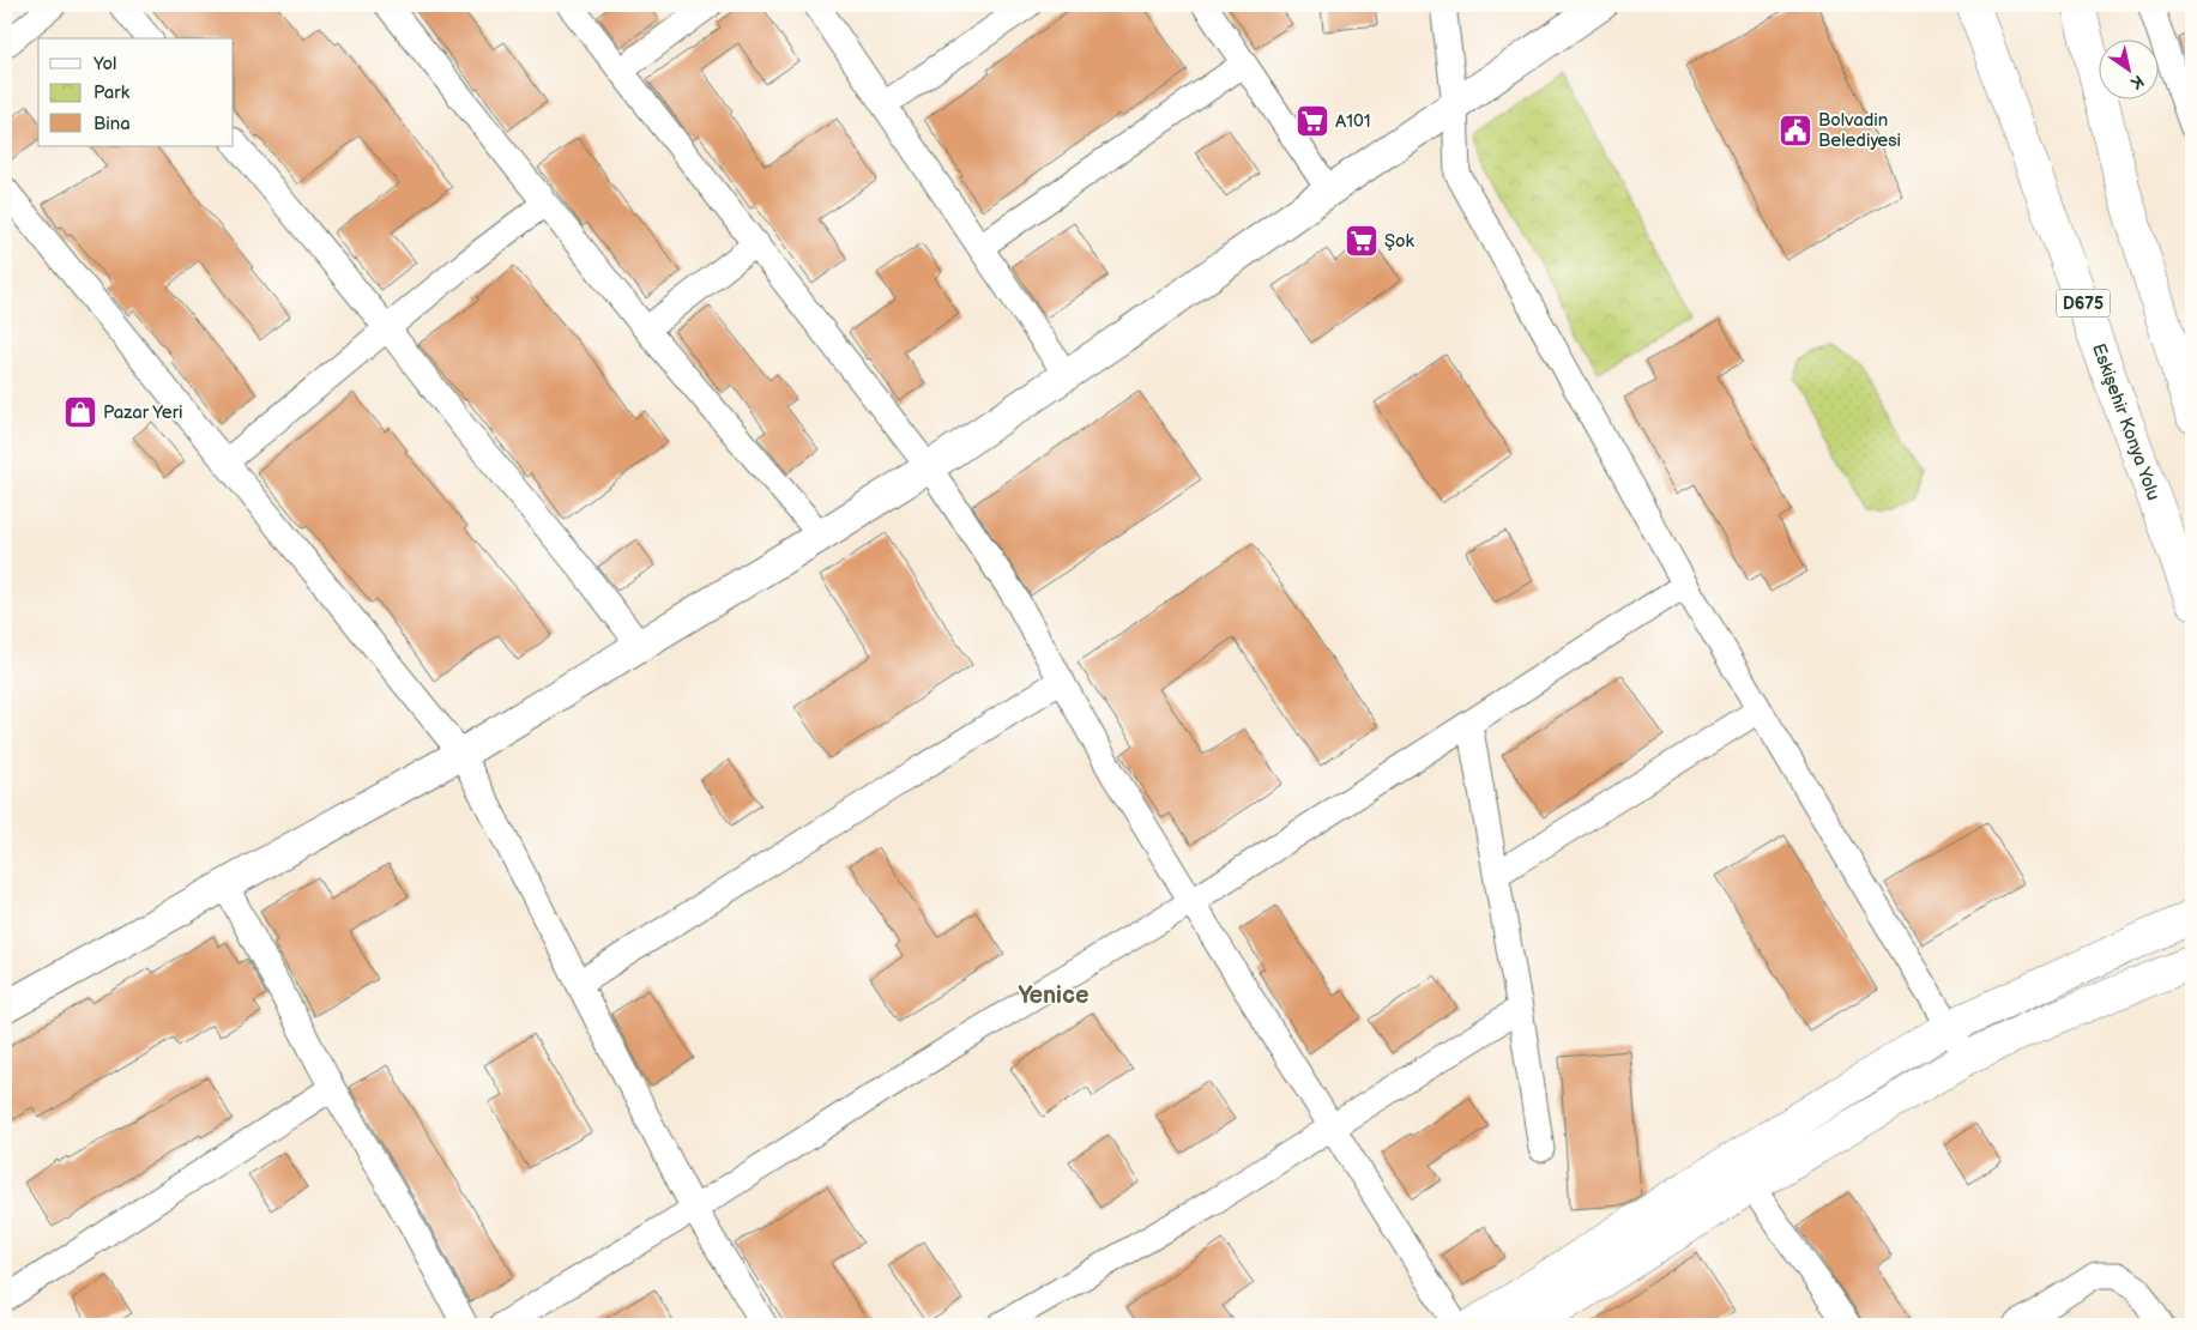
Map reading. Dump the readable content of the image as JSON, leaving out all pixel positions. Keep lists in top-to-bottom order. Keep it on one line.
{"streets":{"main road":["D675","Eskişehir Konya Yolu"]},"districts":["Yenice"],"places":{"supermarket":["A101","Şok"],"public building":["Bolvadin Belediyesi"],"shop":["Pazar Yeri"]},"legend":["Yol","Park","Bina"],"north":"bottom right"}
